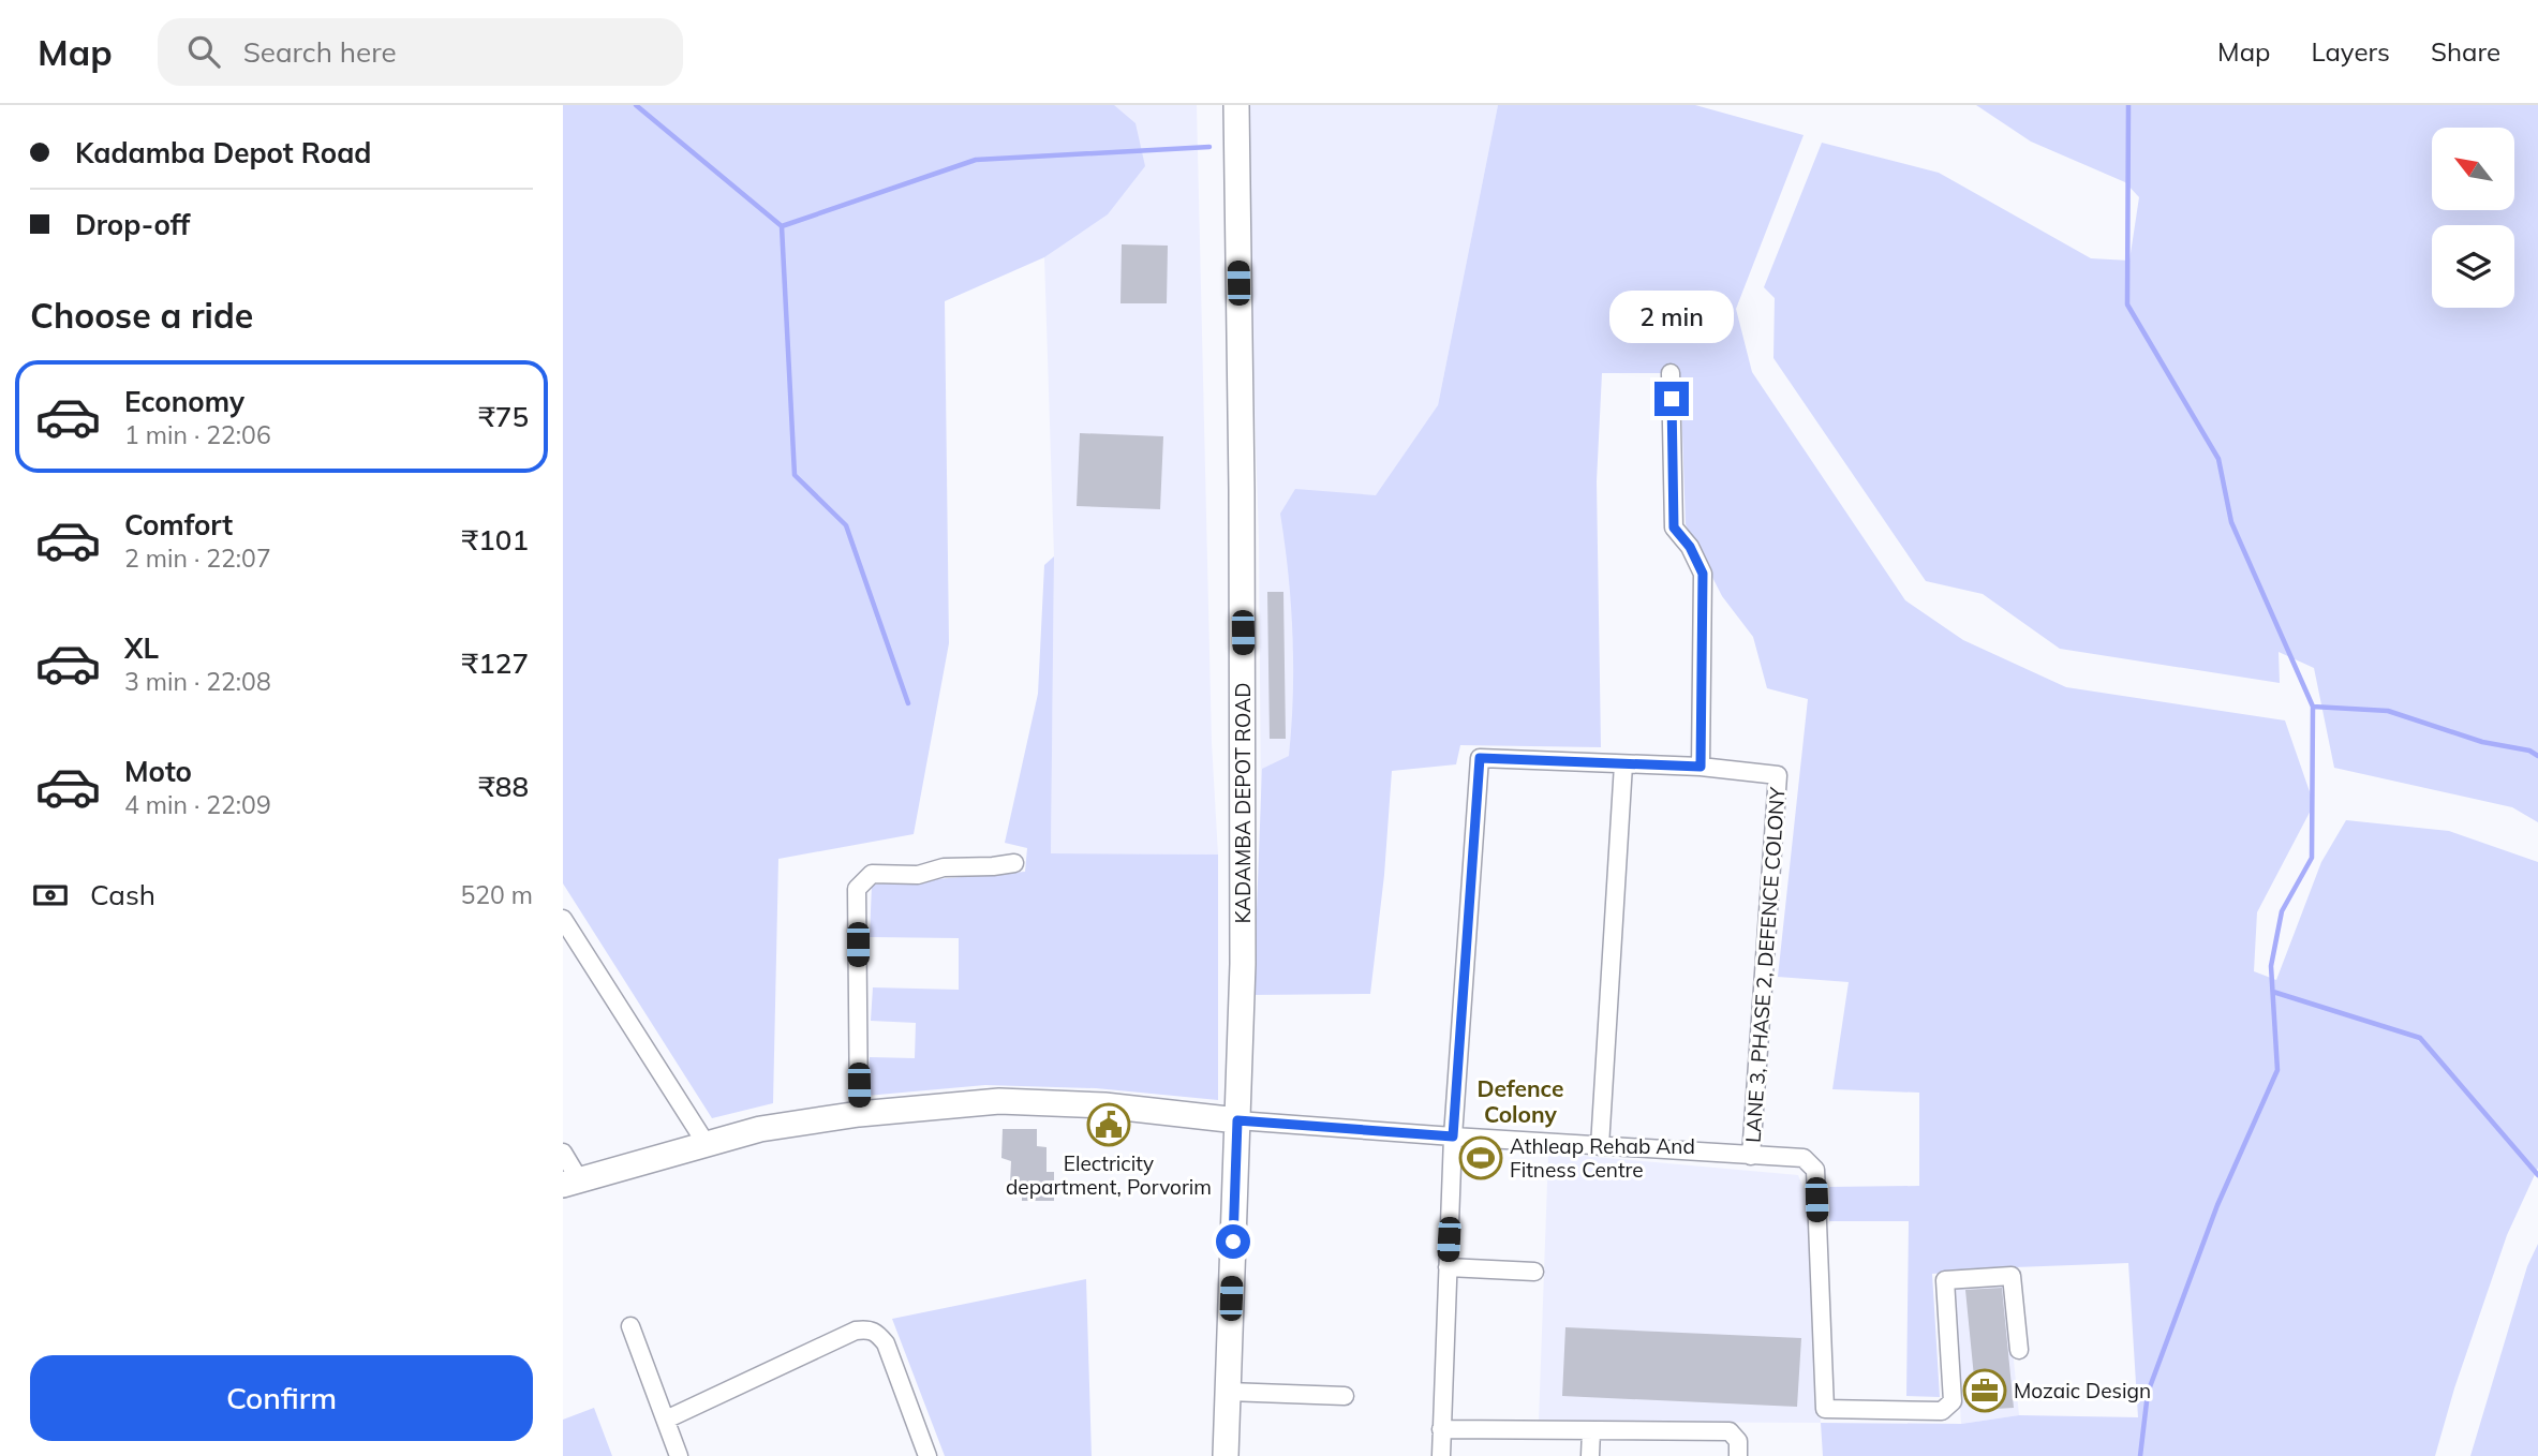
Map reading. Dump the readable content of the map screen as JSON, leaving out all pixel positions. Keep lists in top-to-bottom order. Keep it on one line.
{"streets":{"street":["KADAMBA DEPOT ROAD","LANE 3, PHASE 2, DEFENCE COLONY"]},"districts":["Defence Colony"],"places":{"public building":["Electricity department, Porvorim"],"sports":["Athleap Rehab And Fitness Centre"],"office":["Mozaic Design"]},"north":"top left","page":{"header":"Map","search":"Search here","nav":["Map","Layers","Share"],"banner":["Kadamba Depot Road","Drop-off"],"heading":"Choose a ride","bubble":"2 min","list":[{"name":"Economy","note":"1 min · 22:06","value":"₹75"},{"name":"Comfort","note":"2 min · 22:07","value":"₹101"},{"name":"XL","note":"3 min · 22:08","value":"₹127"},{"name":"Moto","note":"4 min · 22:09","value":"₹88"}],"pay":["Cash","520 m"],"buttons":"Confirm"}}
